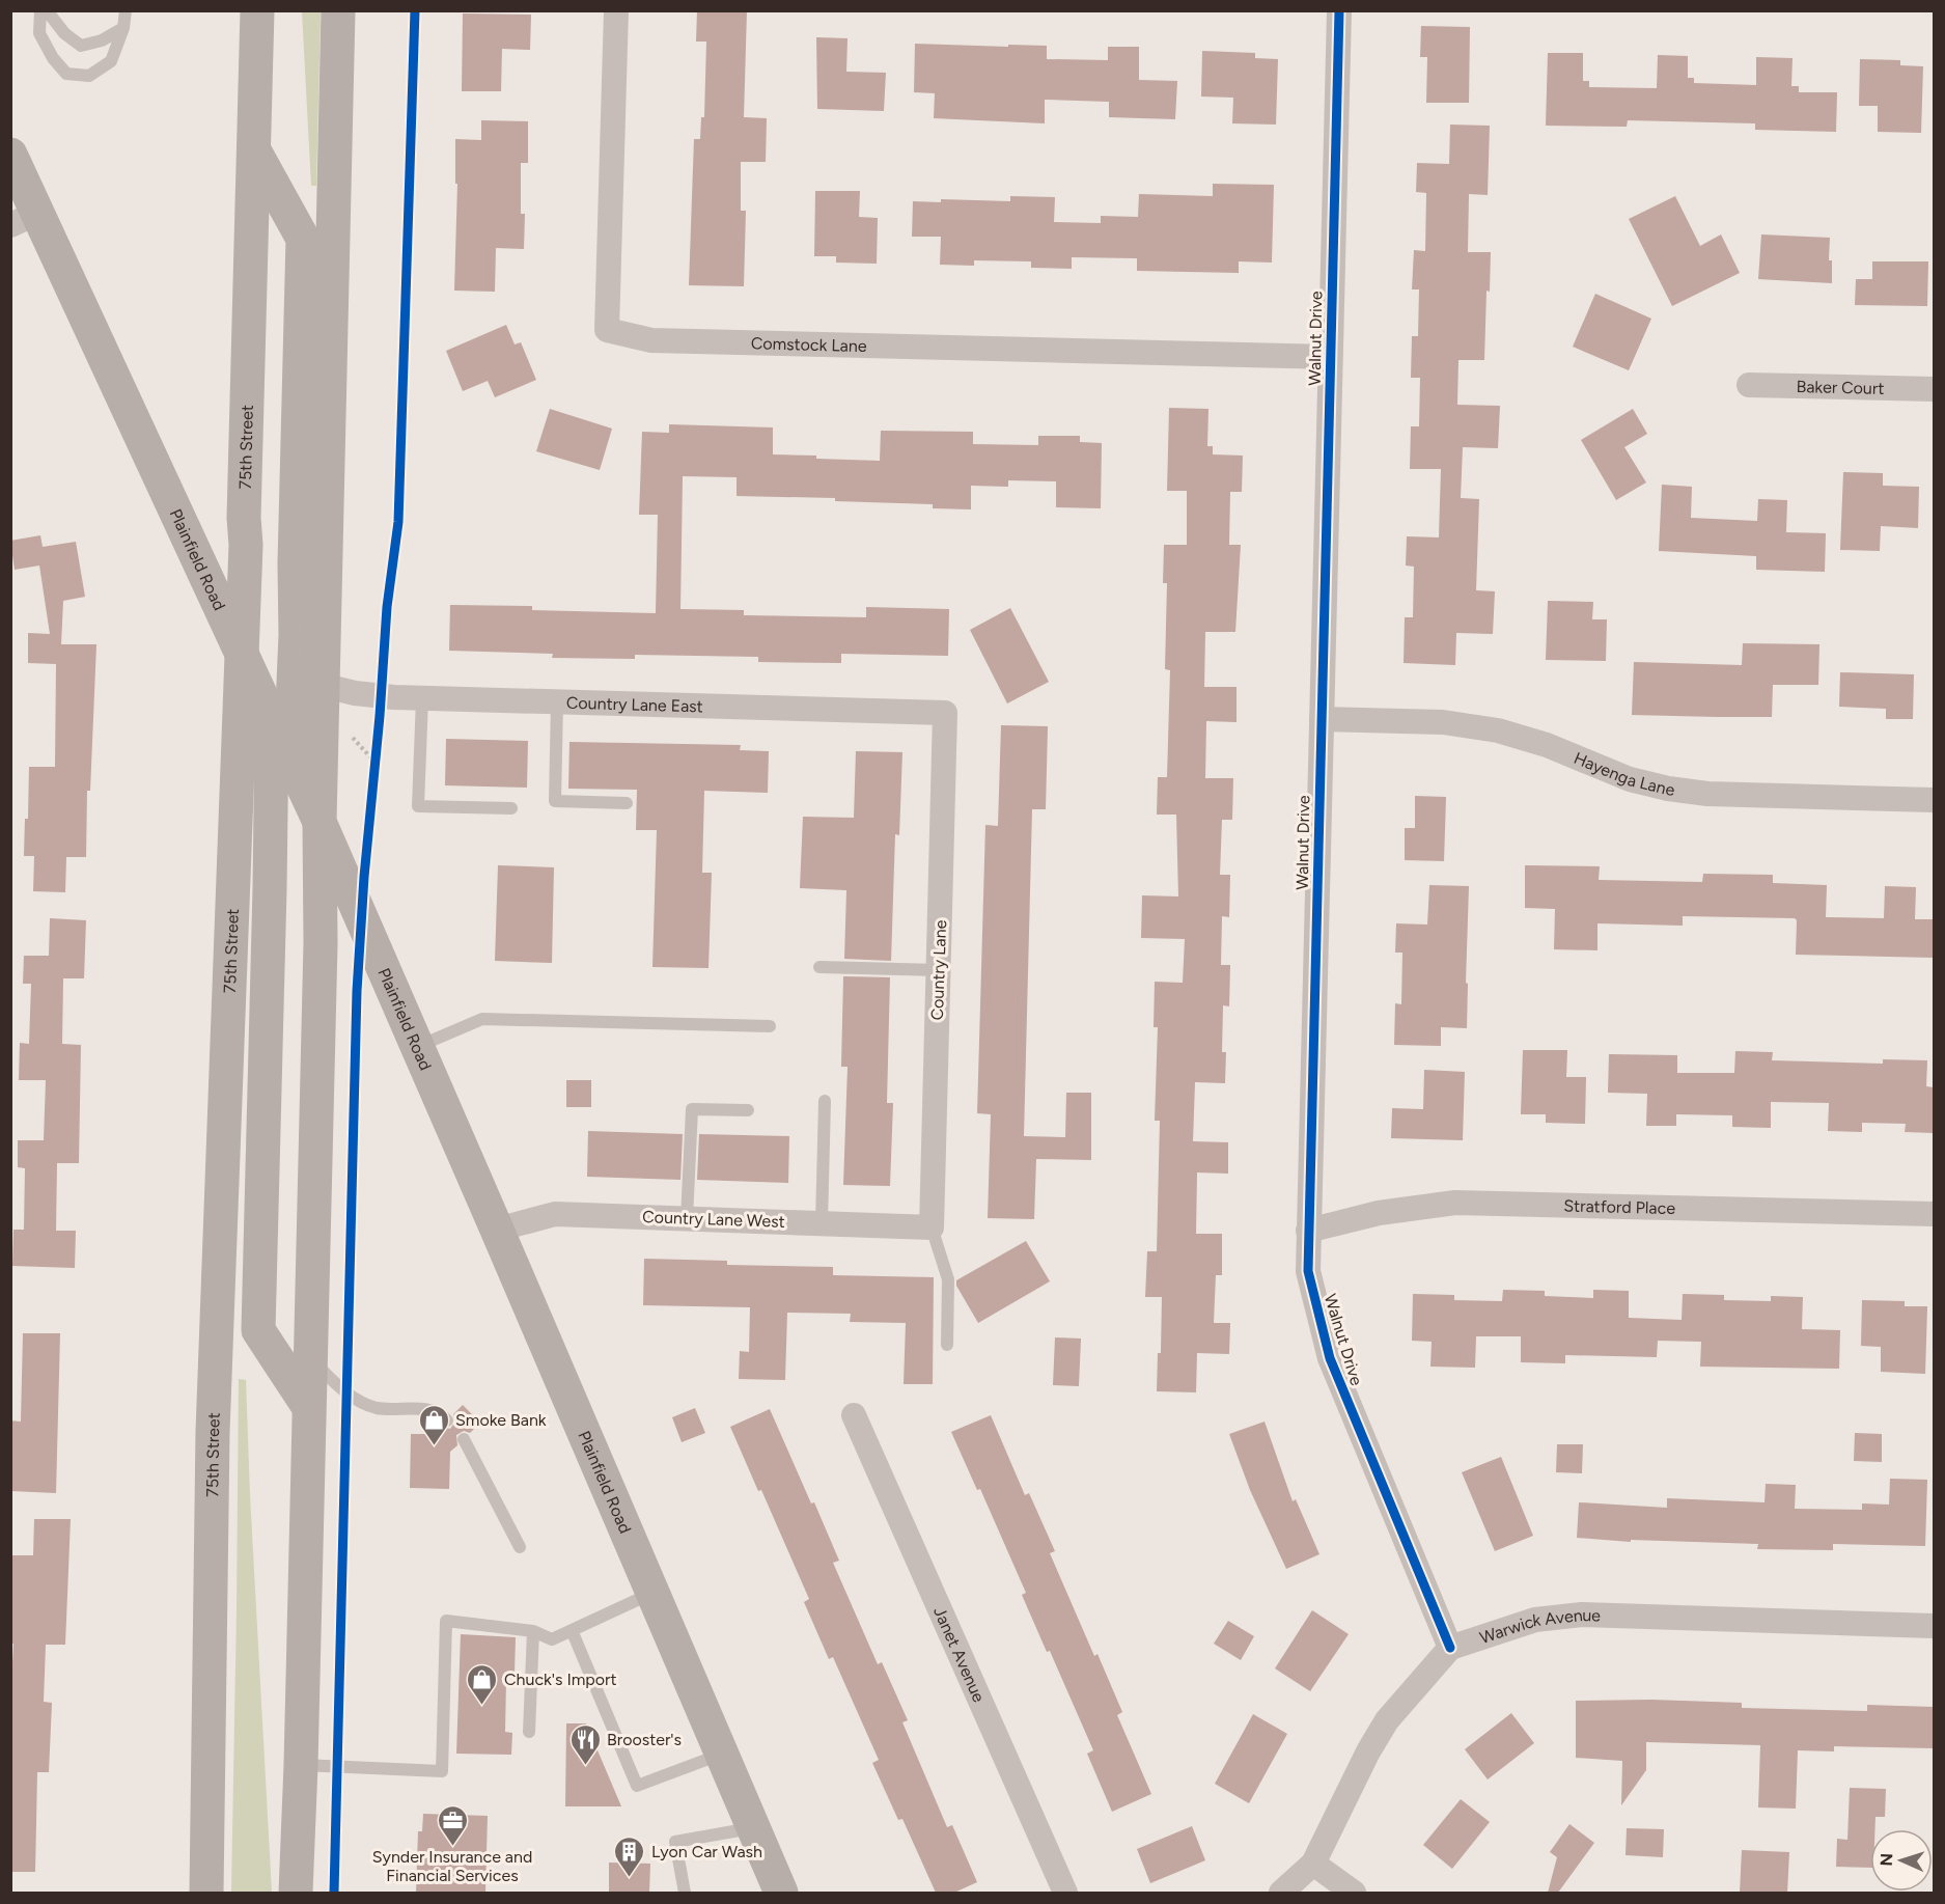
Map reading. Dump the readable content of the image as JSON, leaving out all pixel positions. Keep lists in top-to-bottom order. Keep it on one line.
{"streets":{"main road":["75th Street","Plainfield Road"],"street":["Walnut Drive","Comstock Lane","Baker Court","Country Lane East","Hayenga Lane","Country Lane","Stratford Place","Country Lane West","Warwick Avenue","Janet Avenue"]},"crossings":[["Walnut Drive","Comstock Lane"],["Walnut Drive","Hayenga Lane"],["Walnut Drive","Stratford Place"],["Walnut Drive","Warwick Avenue"],["75th Street","Plainfield Road"],["Plainfield Road","Country Lane West"],["Country Lane East","Country Lane"],["Country Lane","Country Lane West"]],"places":{"shop":["Smoke Bank","Chuck's Import"],"restaurant":["Brooster's"],"office":["Synder Insurance and Financial Services"],"building":["Lyon Car Wash"]},"north":"left"}
